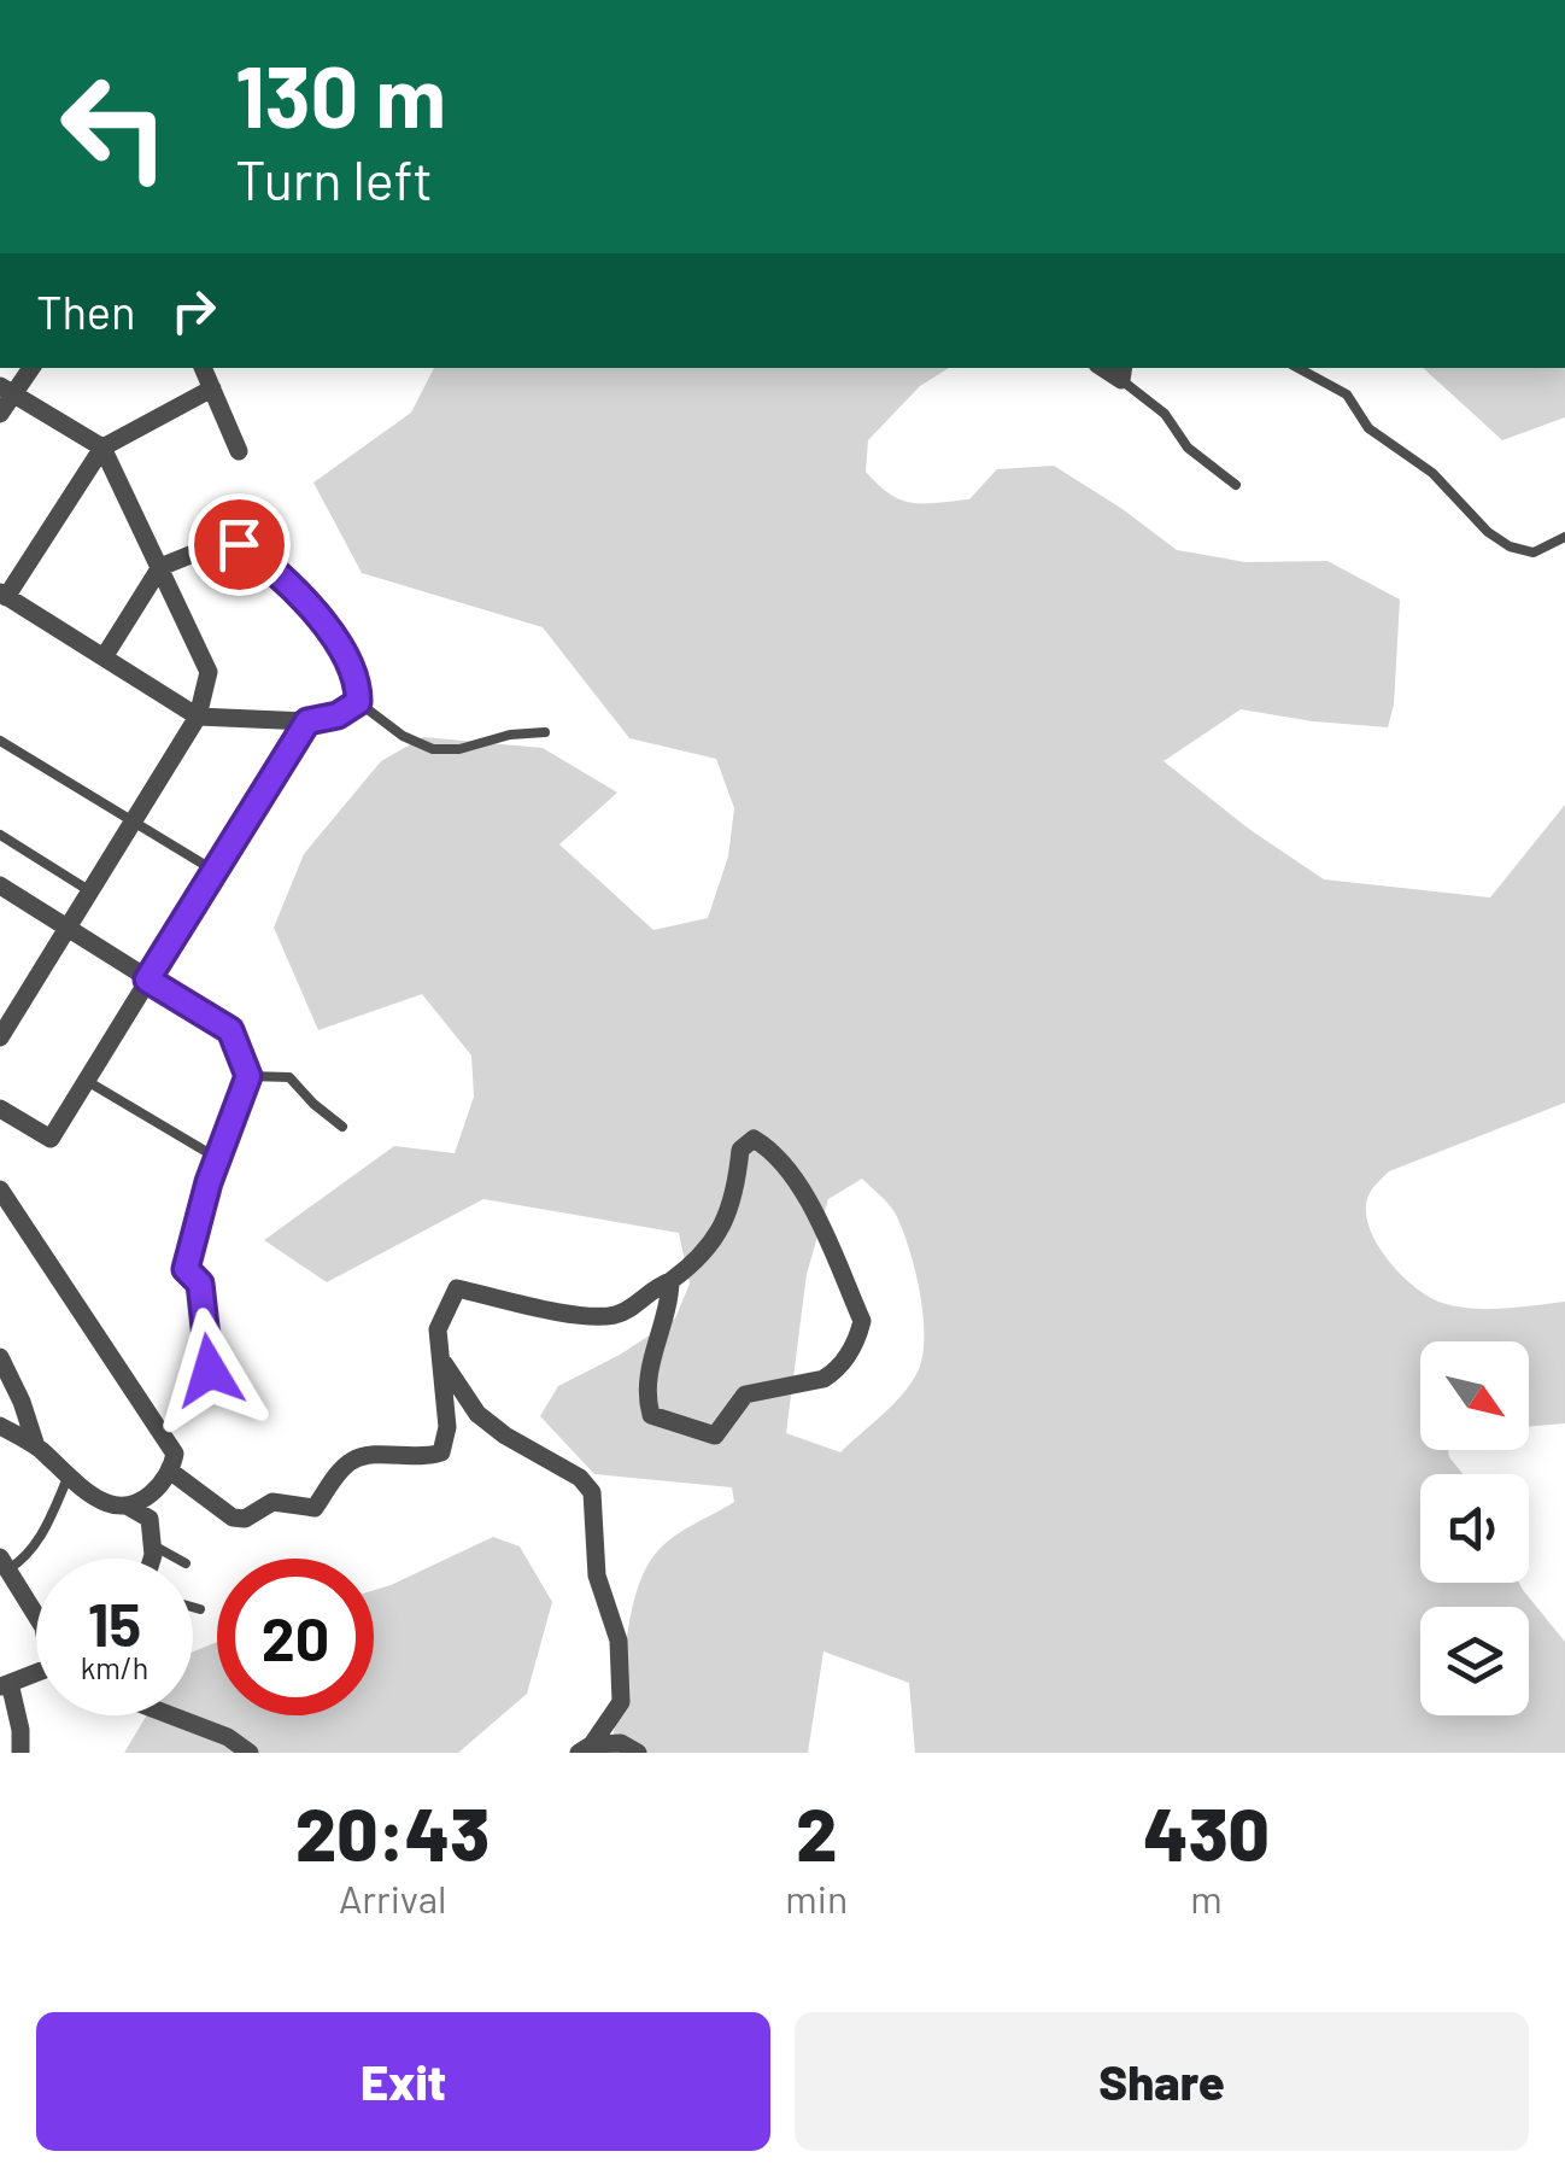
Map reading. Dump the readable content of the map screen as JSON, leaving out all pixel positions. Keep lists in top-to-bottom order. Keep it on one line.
{"north":"bottom right","page":{"turn":["130 m","Turn left"],"then":"Then","speed":"15 km/h","limit":"20","eta":["20:43","Arrival","2","min","430","m"],"buttons":["Exit","Share"]}}
